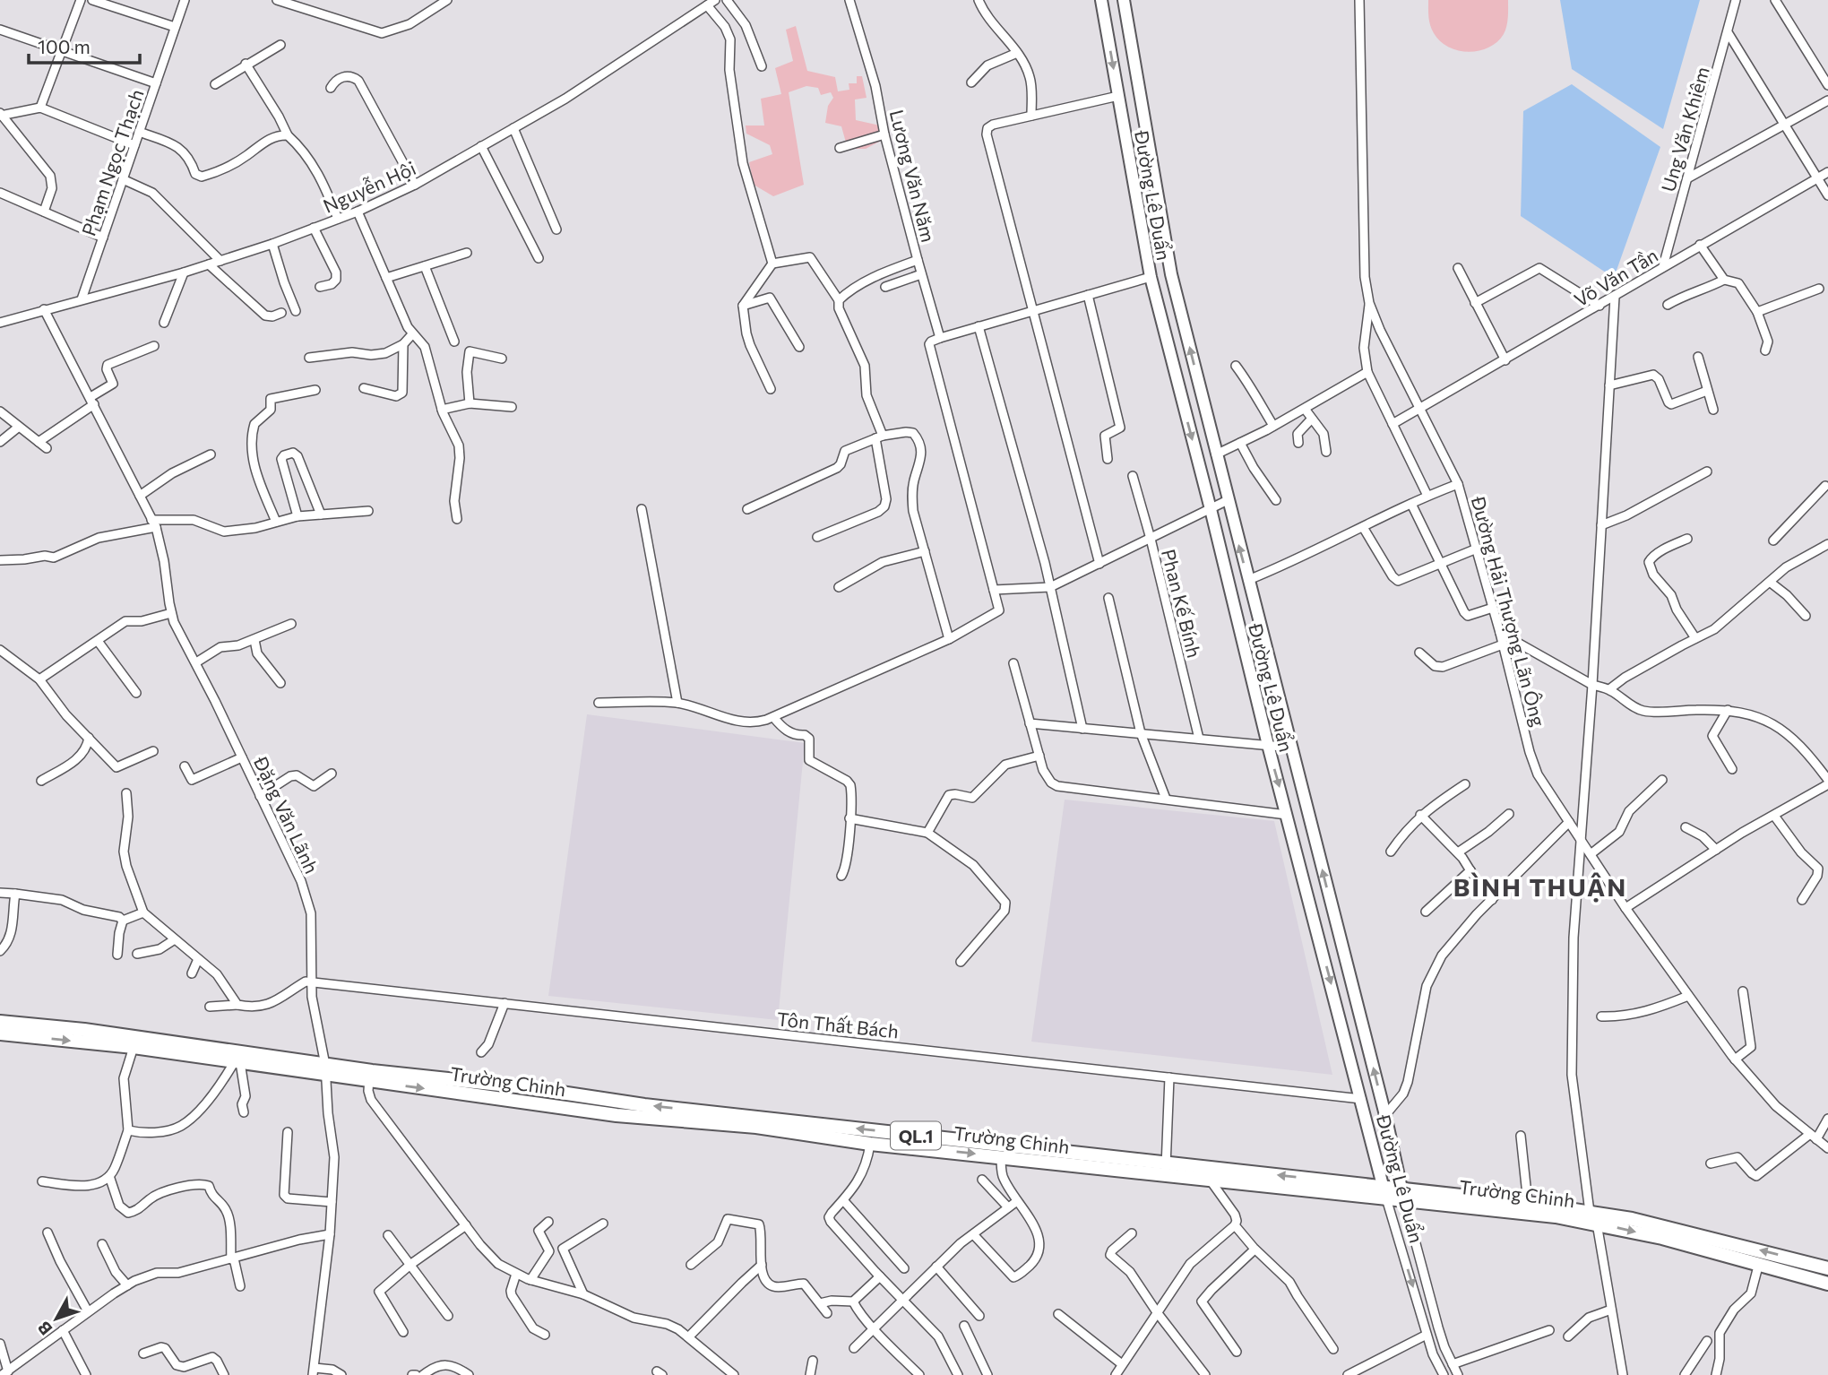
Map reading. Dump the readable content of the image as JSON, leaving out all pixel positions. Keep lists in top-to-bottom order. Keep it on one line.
{"streets":{"highway":["Trường Chinh","QL.1"],"main road":["Đường Lê Duẩn"],"street":["Ung Văn Khiêm","Phạm Ngọc Thạch","Lương Văn Năm","Nguyễn Hội","Võ Văn Tần","Phan Kế Bính","Đường Hải Thượng Lãn Ông","Đặng Văn Lãnh","Tôn Thất Bách"]},"crossings":[["Ung Văn Khiêm","Võ Văn Tần"],["Phạm Ngọc Thạch","Nguyễn Hội"],["Nguyễn Hội","Đặng Văn Lãnh"],["Đường Lê Duẩn","Tôn Thất Bách"],["Đường Lê Duẩn","Trường Chinh"],["Võ Văn Tần","Đường Hải Thượng Lãn Ông"],["Đặng Văn Lãnh","Tôn Thất Bách"],["Đặng Văn Lãnh","Trường Chinh"]],"districts":["BÌNH THUẬN"],"scale_bar":"100 m","north":"bottom left"}
